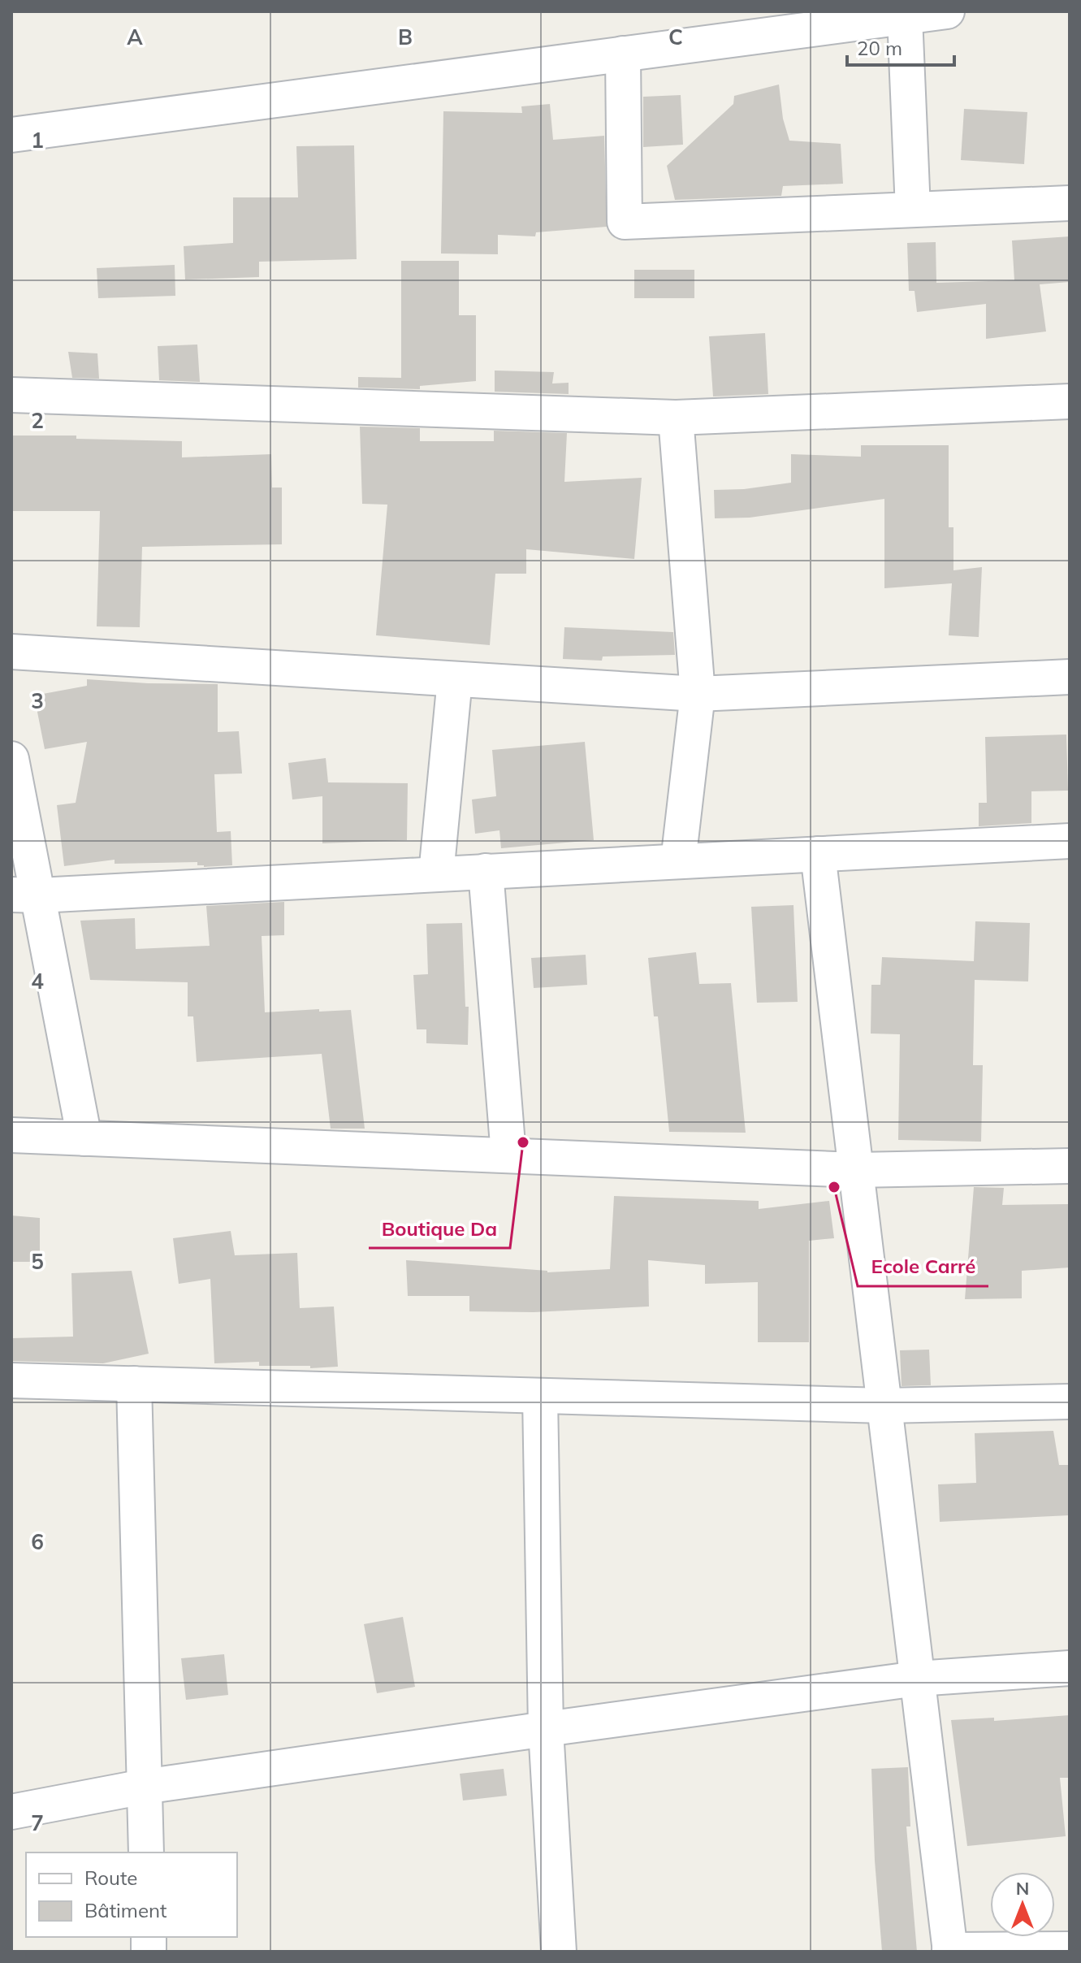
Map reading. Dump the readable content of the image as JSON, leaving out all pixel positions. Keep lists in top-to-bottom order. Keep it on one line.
{"places":["Boutique Da","Ecole Carré"],"legend":["Route","Bâtiment"],"scale_bar":"20 m","north":"top","grid":{"columns":["A","B","C"],"rows":["1","2","3","4","5","6","7"]}}
